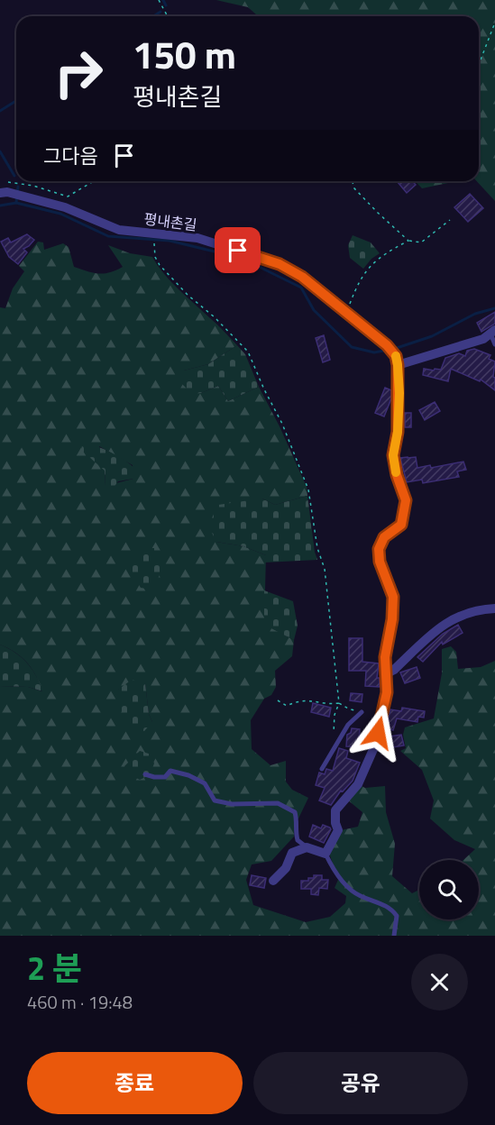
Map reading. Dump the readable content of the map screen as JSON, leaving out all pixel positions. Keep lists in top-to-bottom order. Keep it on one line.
{"streets":{"street":["평내촌길"]},"page":{"turn":["150 m","평내촌길"],"then":"그다음","heading":["2 분","460 m · 19:48"],"buttons":["종료","공유"]}}
